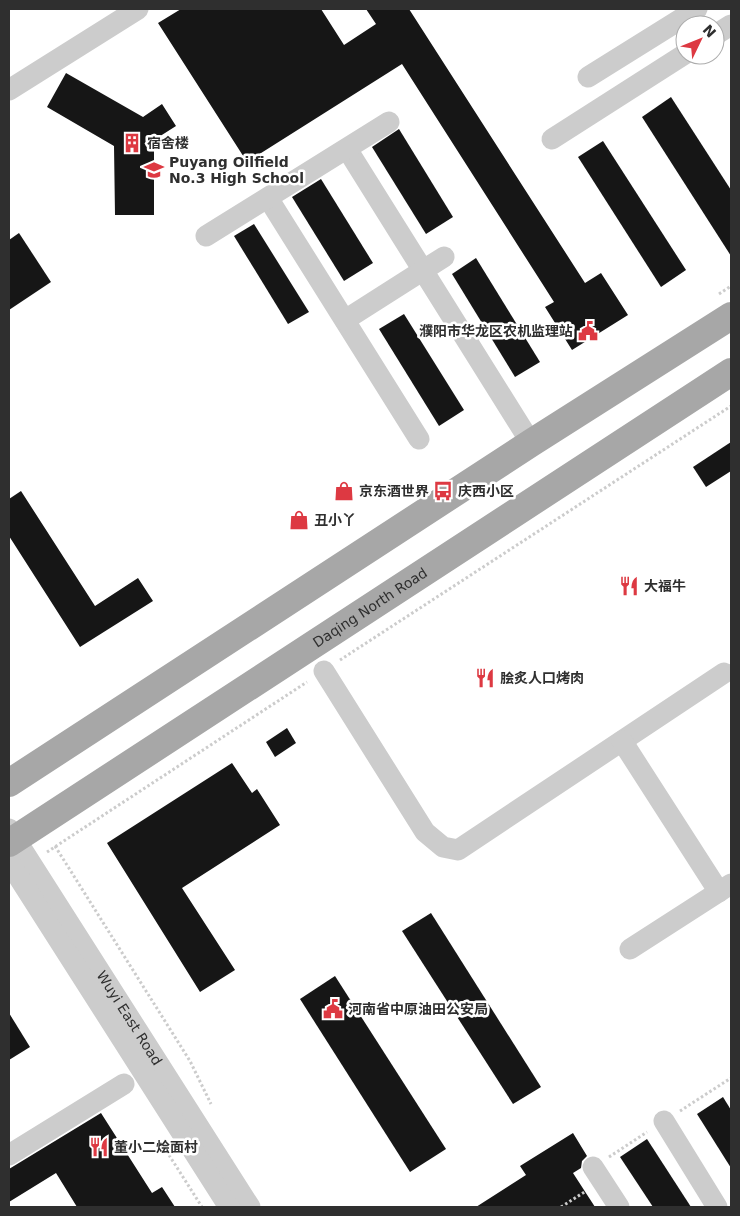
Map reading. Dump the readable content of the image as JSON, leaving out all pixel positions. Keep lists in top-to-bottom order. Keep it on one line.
{"streets":{"main road":["Daqing North Road"],"street":["Wuyi East Road"]},"crossings":[["Daqing North Road","Wuyi East Road"]],"places":{"building":["宿舍楼"],"school or university":["Puyang Oilfield No.3 High School"],"public building":["濮阳市华龙区农机监理站","河南省中原油田公安局"],"shop":["京东酒世界","丑小丫"],"bus stop":["庆西小区"],"restaurant":["大福牛","脍炙人口烤肉","董小二烩面村"]},"north":"top right"}
